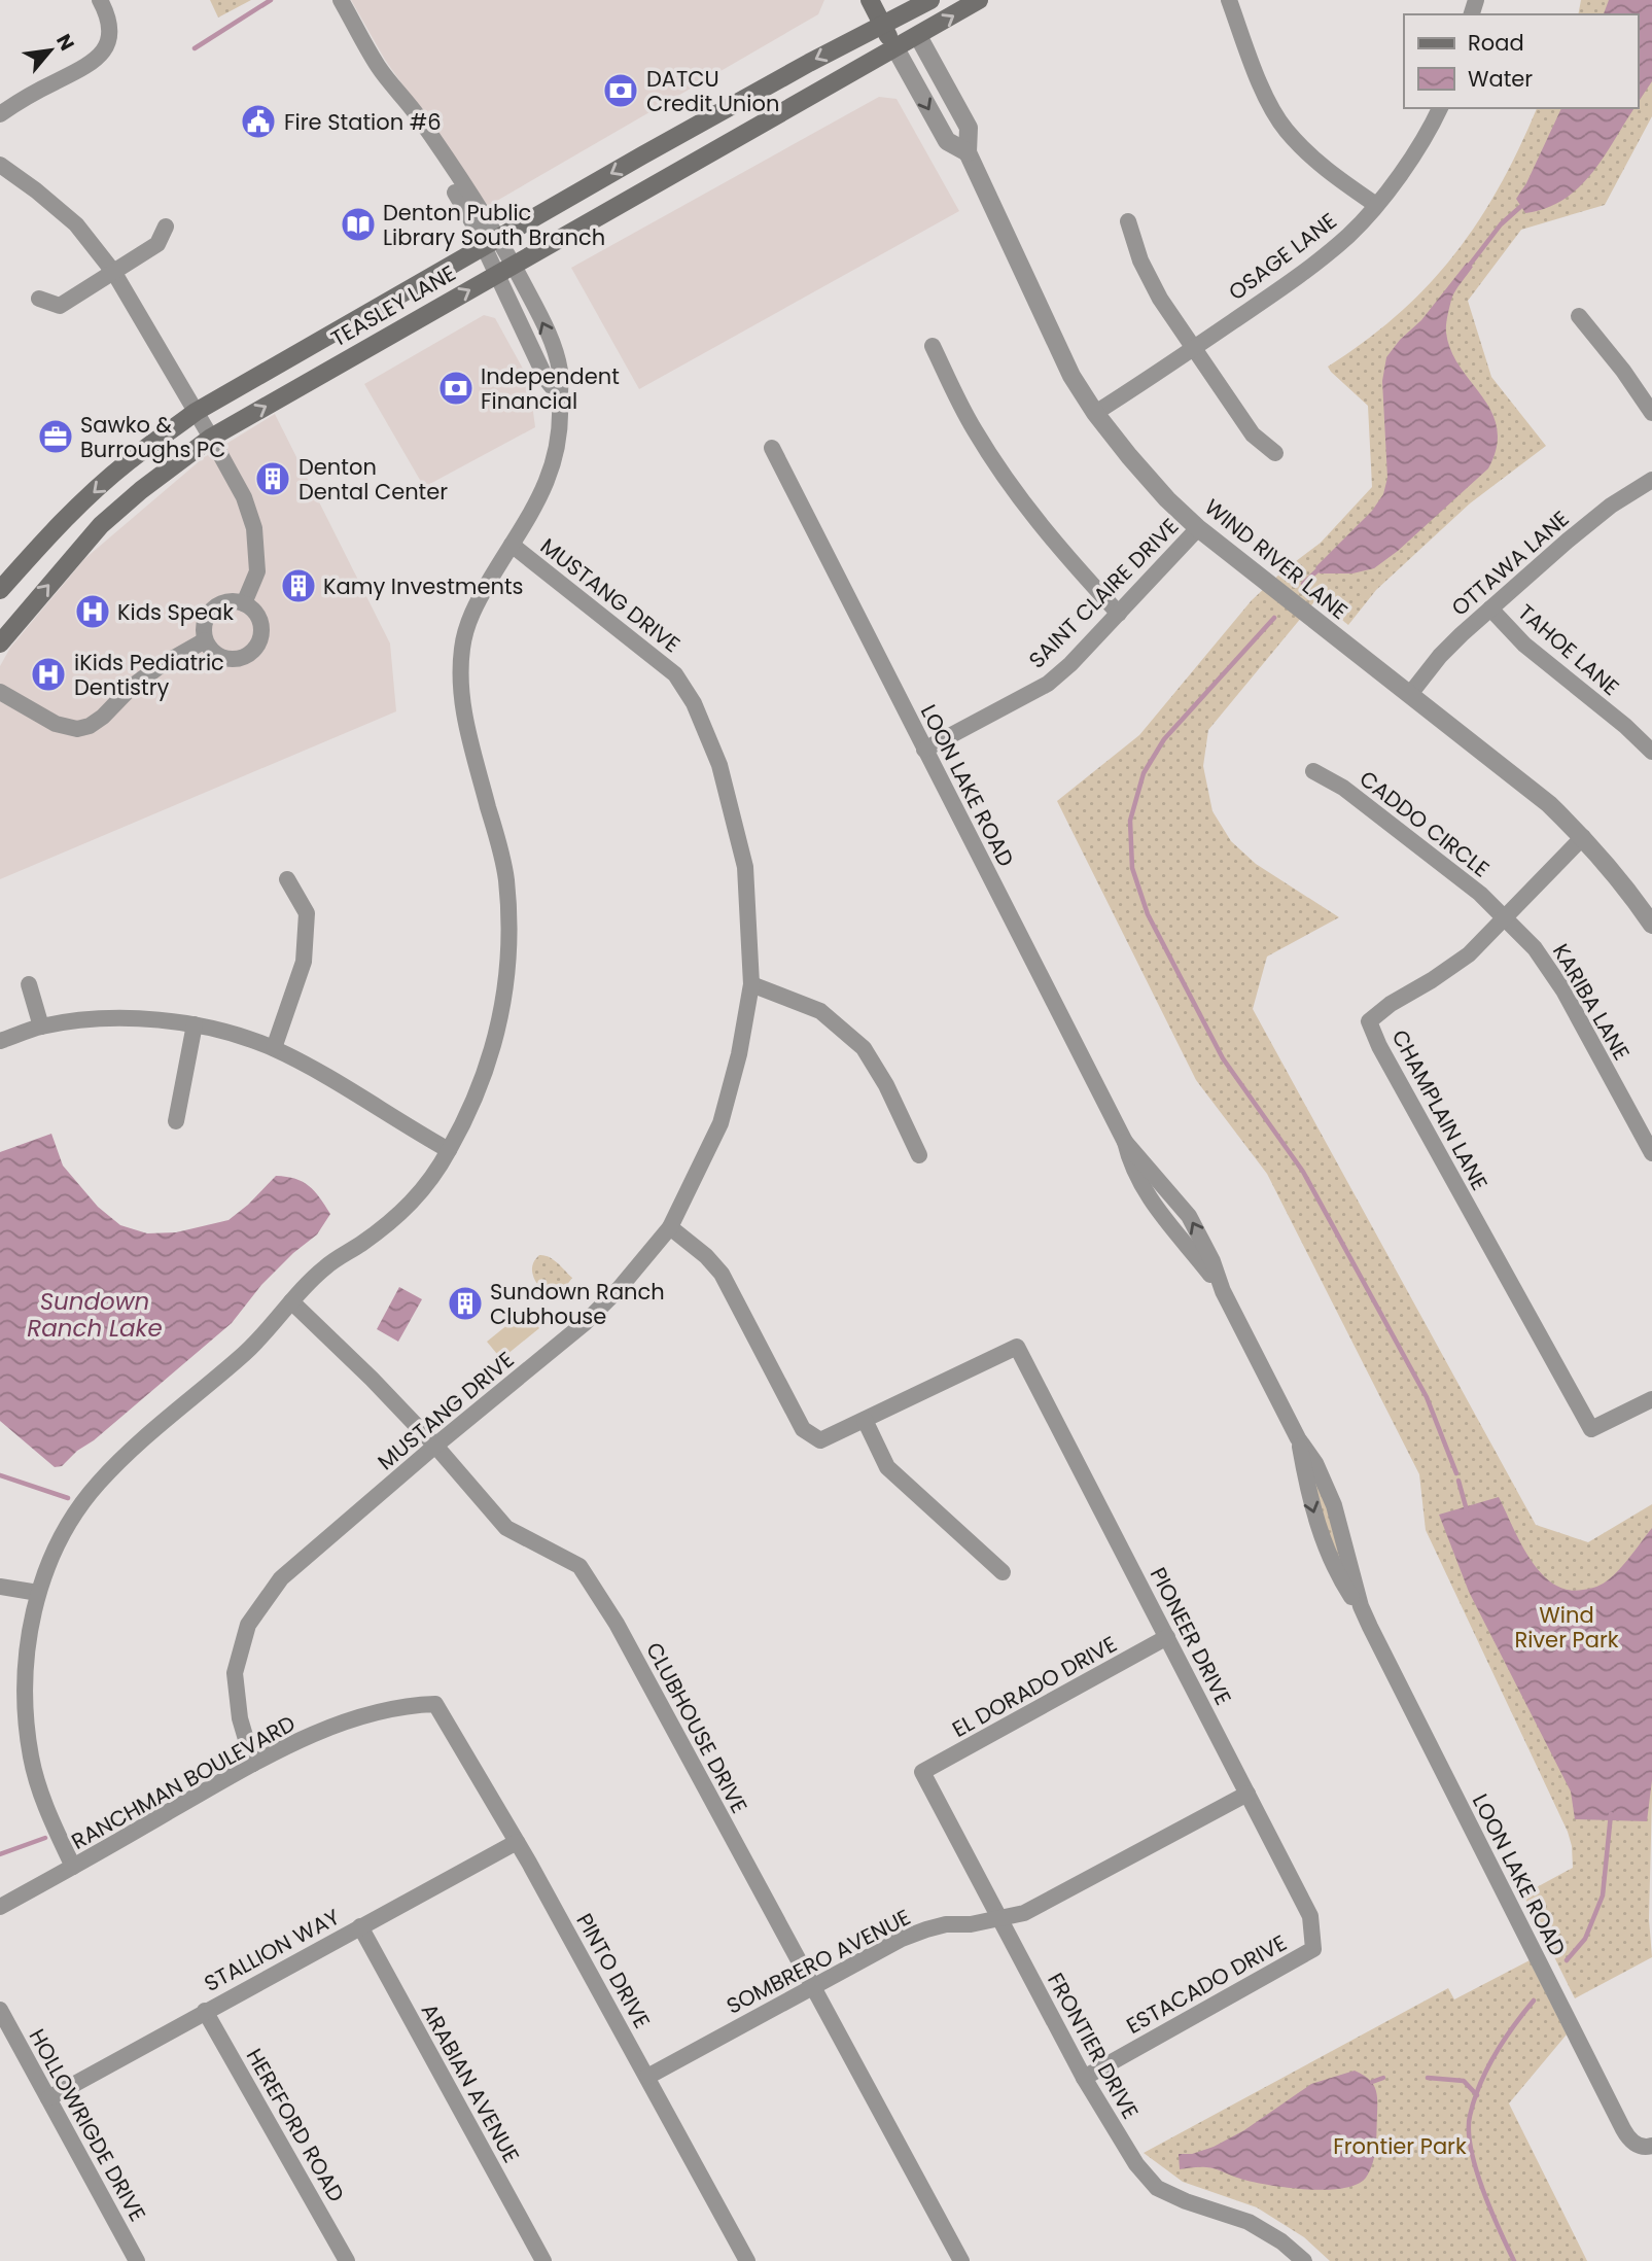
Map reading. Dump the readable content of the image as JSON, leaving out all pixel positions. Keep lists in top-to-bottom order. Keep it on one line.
{"streets":{"main road":["TEASLEY LANE"],"street":["OSAGE LANE","WIND RIVER LANE","OTTAWA LANE","SAINT CLAIRE DRIVE","MUSTANG DRIVE","TAHOE LANE","LOON LAKE ROAD","CADDO CIRCLE","KARIBA LANE","CHAMPLAIN LANE","PIONEER DRIVE","EL DORADO DRIVE","CLUBHOUSE DRIVE","RANCHMAN BOULEVARD","STALLION WAY","SOMBRERO AVENUE","PINTO DRIVE","ESTACADO DRIVE","FRONTIER DRIVE","ARABIAN AVENUE","HOLLOWRIGDE DRIVE","HEREFORD ROAD"]},"crossings":[["OSAGE LANE","WIND RIVER LANE"],["TEASLEY LANE","WIND RIVER LANE"],["WIND RIVER LANE","OTTAWA LANE"],["WIND RIVER LANE","SAINT CLAIRE DRIVE"],["WIND RIVER LANE","CHAMPLAIN LANE"],["OTTAWA LANE","TAHOE LANE"],["SAINT CLAIRE DRIVE","LOON LAKE ROAD"],["MUSTANG DRIVE","CLUBHOUSE DRIVE"],["MUSTANG DRIVE","RANCHMAN BOULEVARD"],["CADDO CIRCLE","KARIBA LANE"],["CADDO CIRCLE","CHAMPLAIN LANE"],["KARIBA LANE","CHAMPLAIN LANE"],["PIONEER DRIVE","EL DORADO DRIVE"],["PIONEER DRIVE","SOMBRERO AVENUE"],["PIONEER DRIVE","ESTACADO DRIVE"],["EL DORADO DRIVE","FRONTIER DRIVE"],["CLUBHOUSE DRIVE","SOMBRERO AVENUE"],["RANCHMAN BOULEVARD","PINTO DRIVE"],["STALLION WAY","PINTO DRIVE"],["STALLION WAY","ARABIAN AVENUE"],["STALLION WAY","HOLLOWRIGDE DRIVE"],["STALLION WAY","HEREFORD ROAD"],["SOMBRERO AVENUE","PINTO DRIVE"],["SOMBRERO AVENUE","FRONTIER DRIVE"],["ESTACADO DRIVE","FRONTIER DRIVE"]],"water":["Sundown Ranch Lake"],"parks":["Wind River Park","Frontier Park"],"places":{"bank":["DATCU Credit Union","Independent Financial"],"public building":["Fire Station #6"],"library":["Denton Public Library South Branch"],"office":["Sawko & Burroughs PC"],"building":["Denton Dental Center","Kamy Investments","Sundown Ranch Clubhouse"],"hospital":["Kids Speak","iKids Pediatric Dentistry"]},"legend":["Road","Water"],"north":"top right"}
